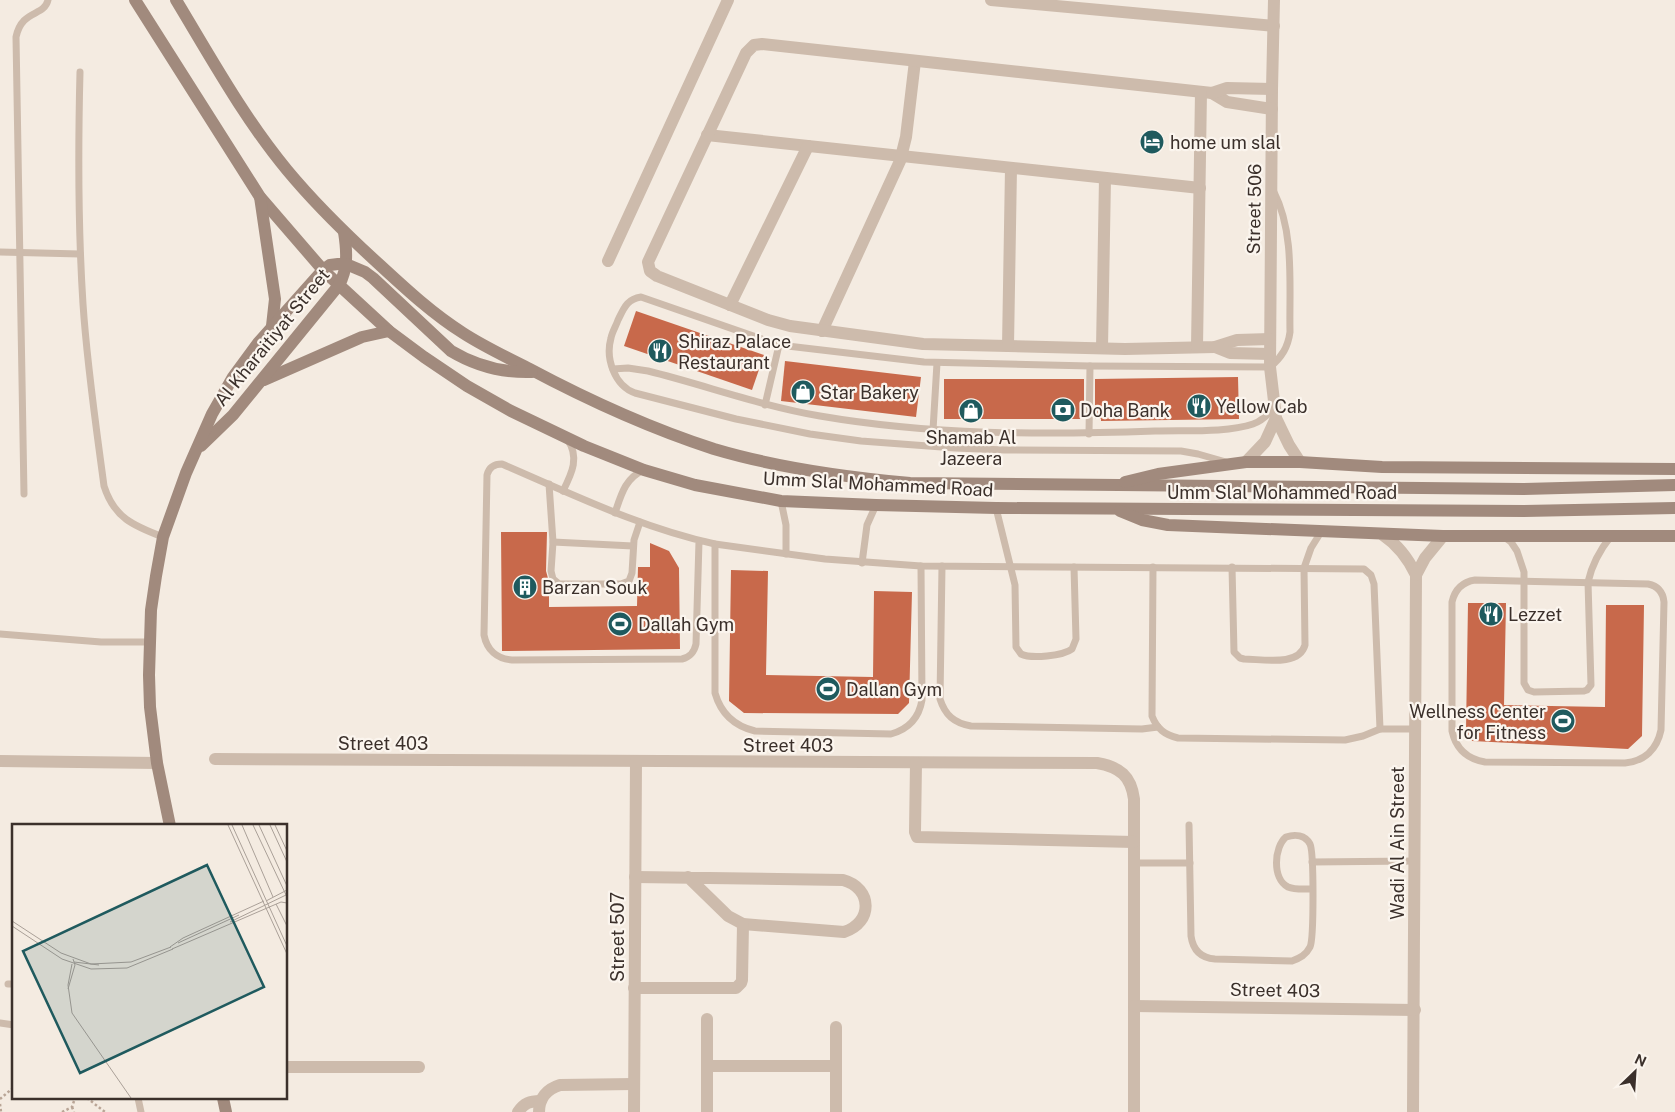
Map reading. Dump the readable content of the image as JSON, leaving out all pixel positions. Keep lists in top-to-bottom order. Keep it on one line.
{"streets":{"street":["Street 506","Al Kharaitiyat Street","Umm Slal Mohammed Road","Street 403","Wadi Al Ain Street","Street 507"]},"crossings":[["Al Kharaitiyat Street","Umm Slal Mohammed Road"],["Street 403","Wadi Al Ain Street"],["Street 403","Street 507"]],"places":{"hotel":["home um slal"],"restaurant":["Shiraz Palace Restaurant","Yellow Cab","Lezzet"],"shop":["Star Bakery","Shamab Al Jazeera"],"bank":["Doha Bank"],"building":["Barzan Souk"],"sports":["Dallah Gym","Dallan Gym","Wellness Center for Fitness"]},"north":"top right"}
